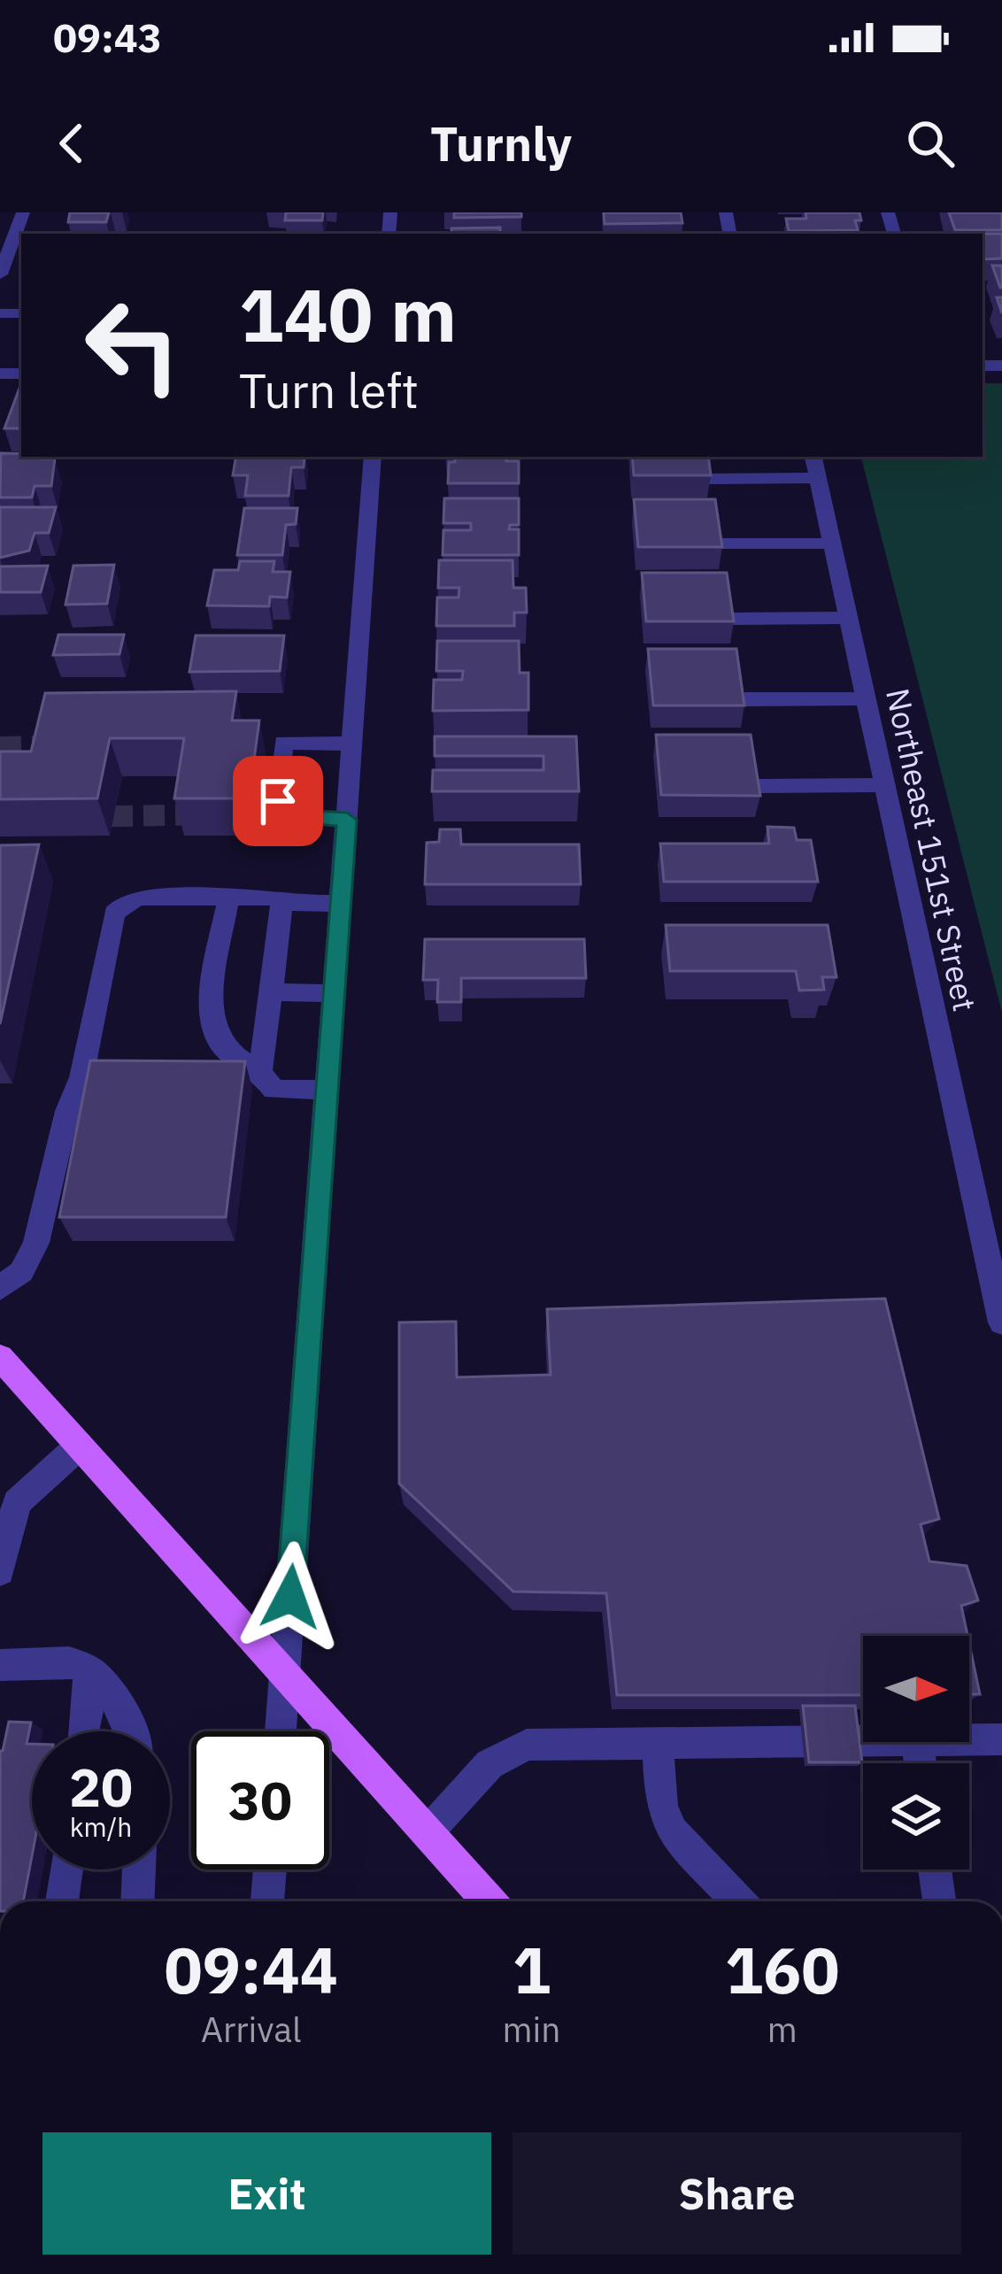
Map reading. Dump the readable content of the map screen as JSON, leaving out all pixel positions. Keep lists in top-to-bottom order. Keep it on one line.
{"streets":{"street":["Northeast 151st Street"]},"north":"right","page":{"status":"09:43","header":"Turnly","turn":["140 m","Turn left"],"speed":"20 km/h","limit":"30","eta":["09:44","Arrival","1","min","160","m"],"buttons":["Exit","Share"]}}
